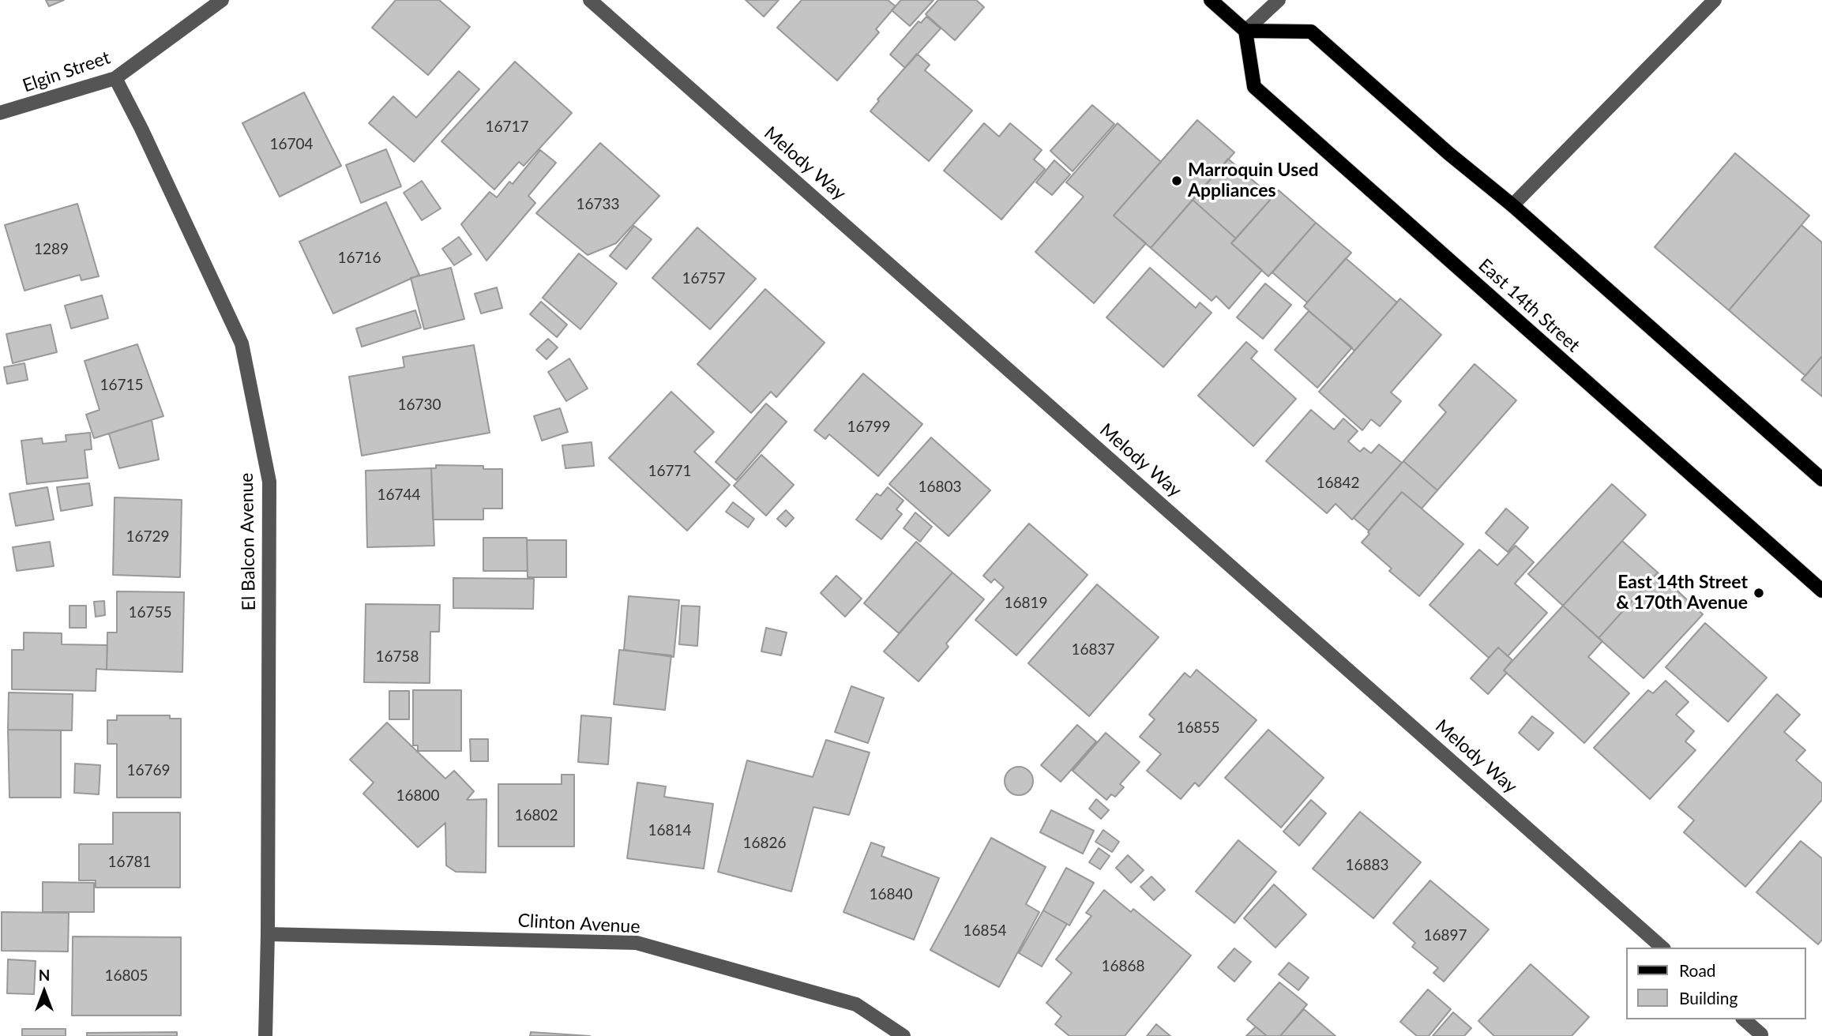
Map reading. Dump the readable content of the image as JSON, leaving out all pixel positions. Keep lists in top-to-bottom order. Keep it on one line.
{"streets":{"main road":["East 14th Street"],"street":["Elgin Street","Melody Way","El Balcon Avenue","Clinton Avenue"]},"crossings":[["Elgin Street","El Balcon Avenue"],["El Balcon Avenue","Clinton Avenue"]],"places":["Marroquin Used Appliances","East 14th Street & 170th Avenue"],"house_numbers":["16717","16704","16733","1289","16716","16757","16715","16730","16799","16771","16842","16803","16744","16729","16819","16755","16837","16758","16855","16769","16800","16802","16814","16826","16781","16883","16840","16854","16897","16868","16805"],"legend":["Road","Building"],"north":"top"}
